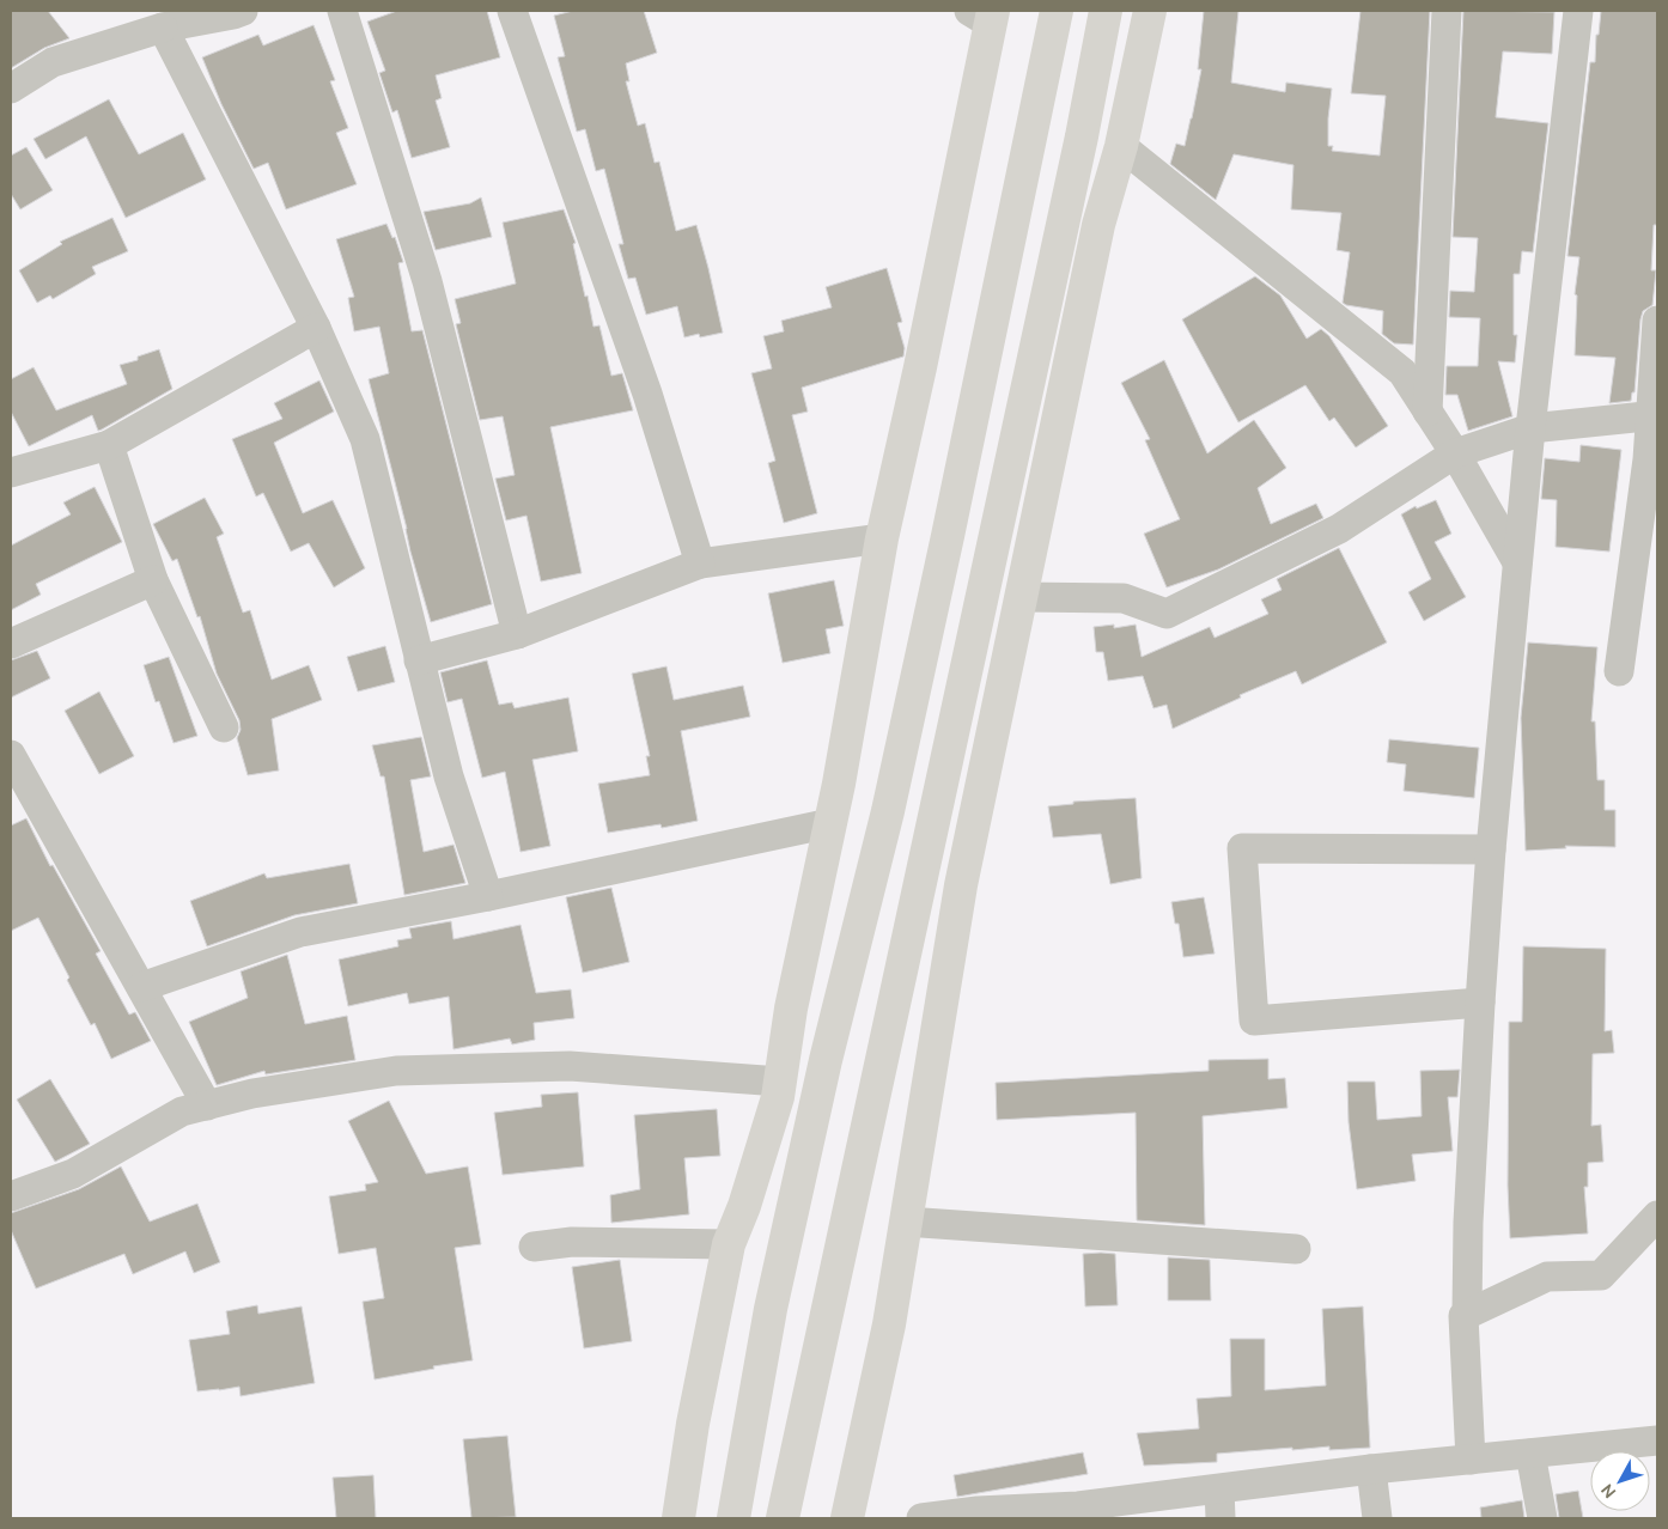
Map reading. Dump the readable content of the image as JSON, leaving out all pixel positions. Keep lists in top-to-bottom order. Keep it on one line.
{"north":"bottom left"}
